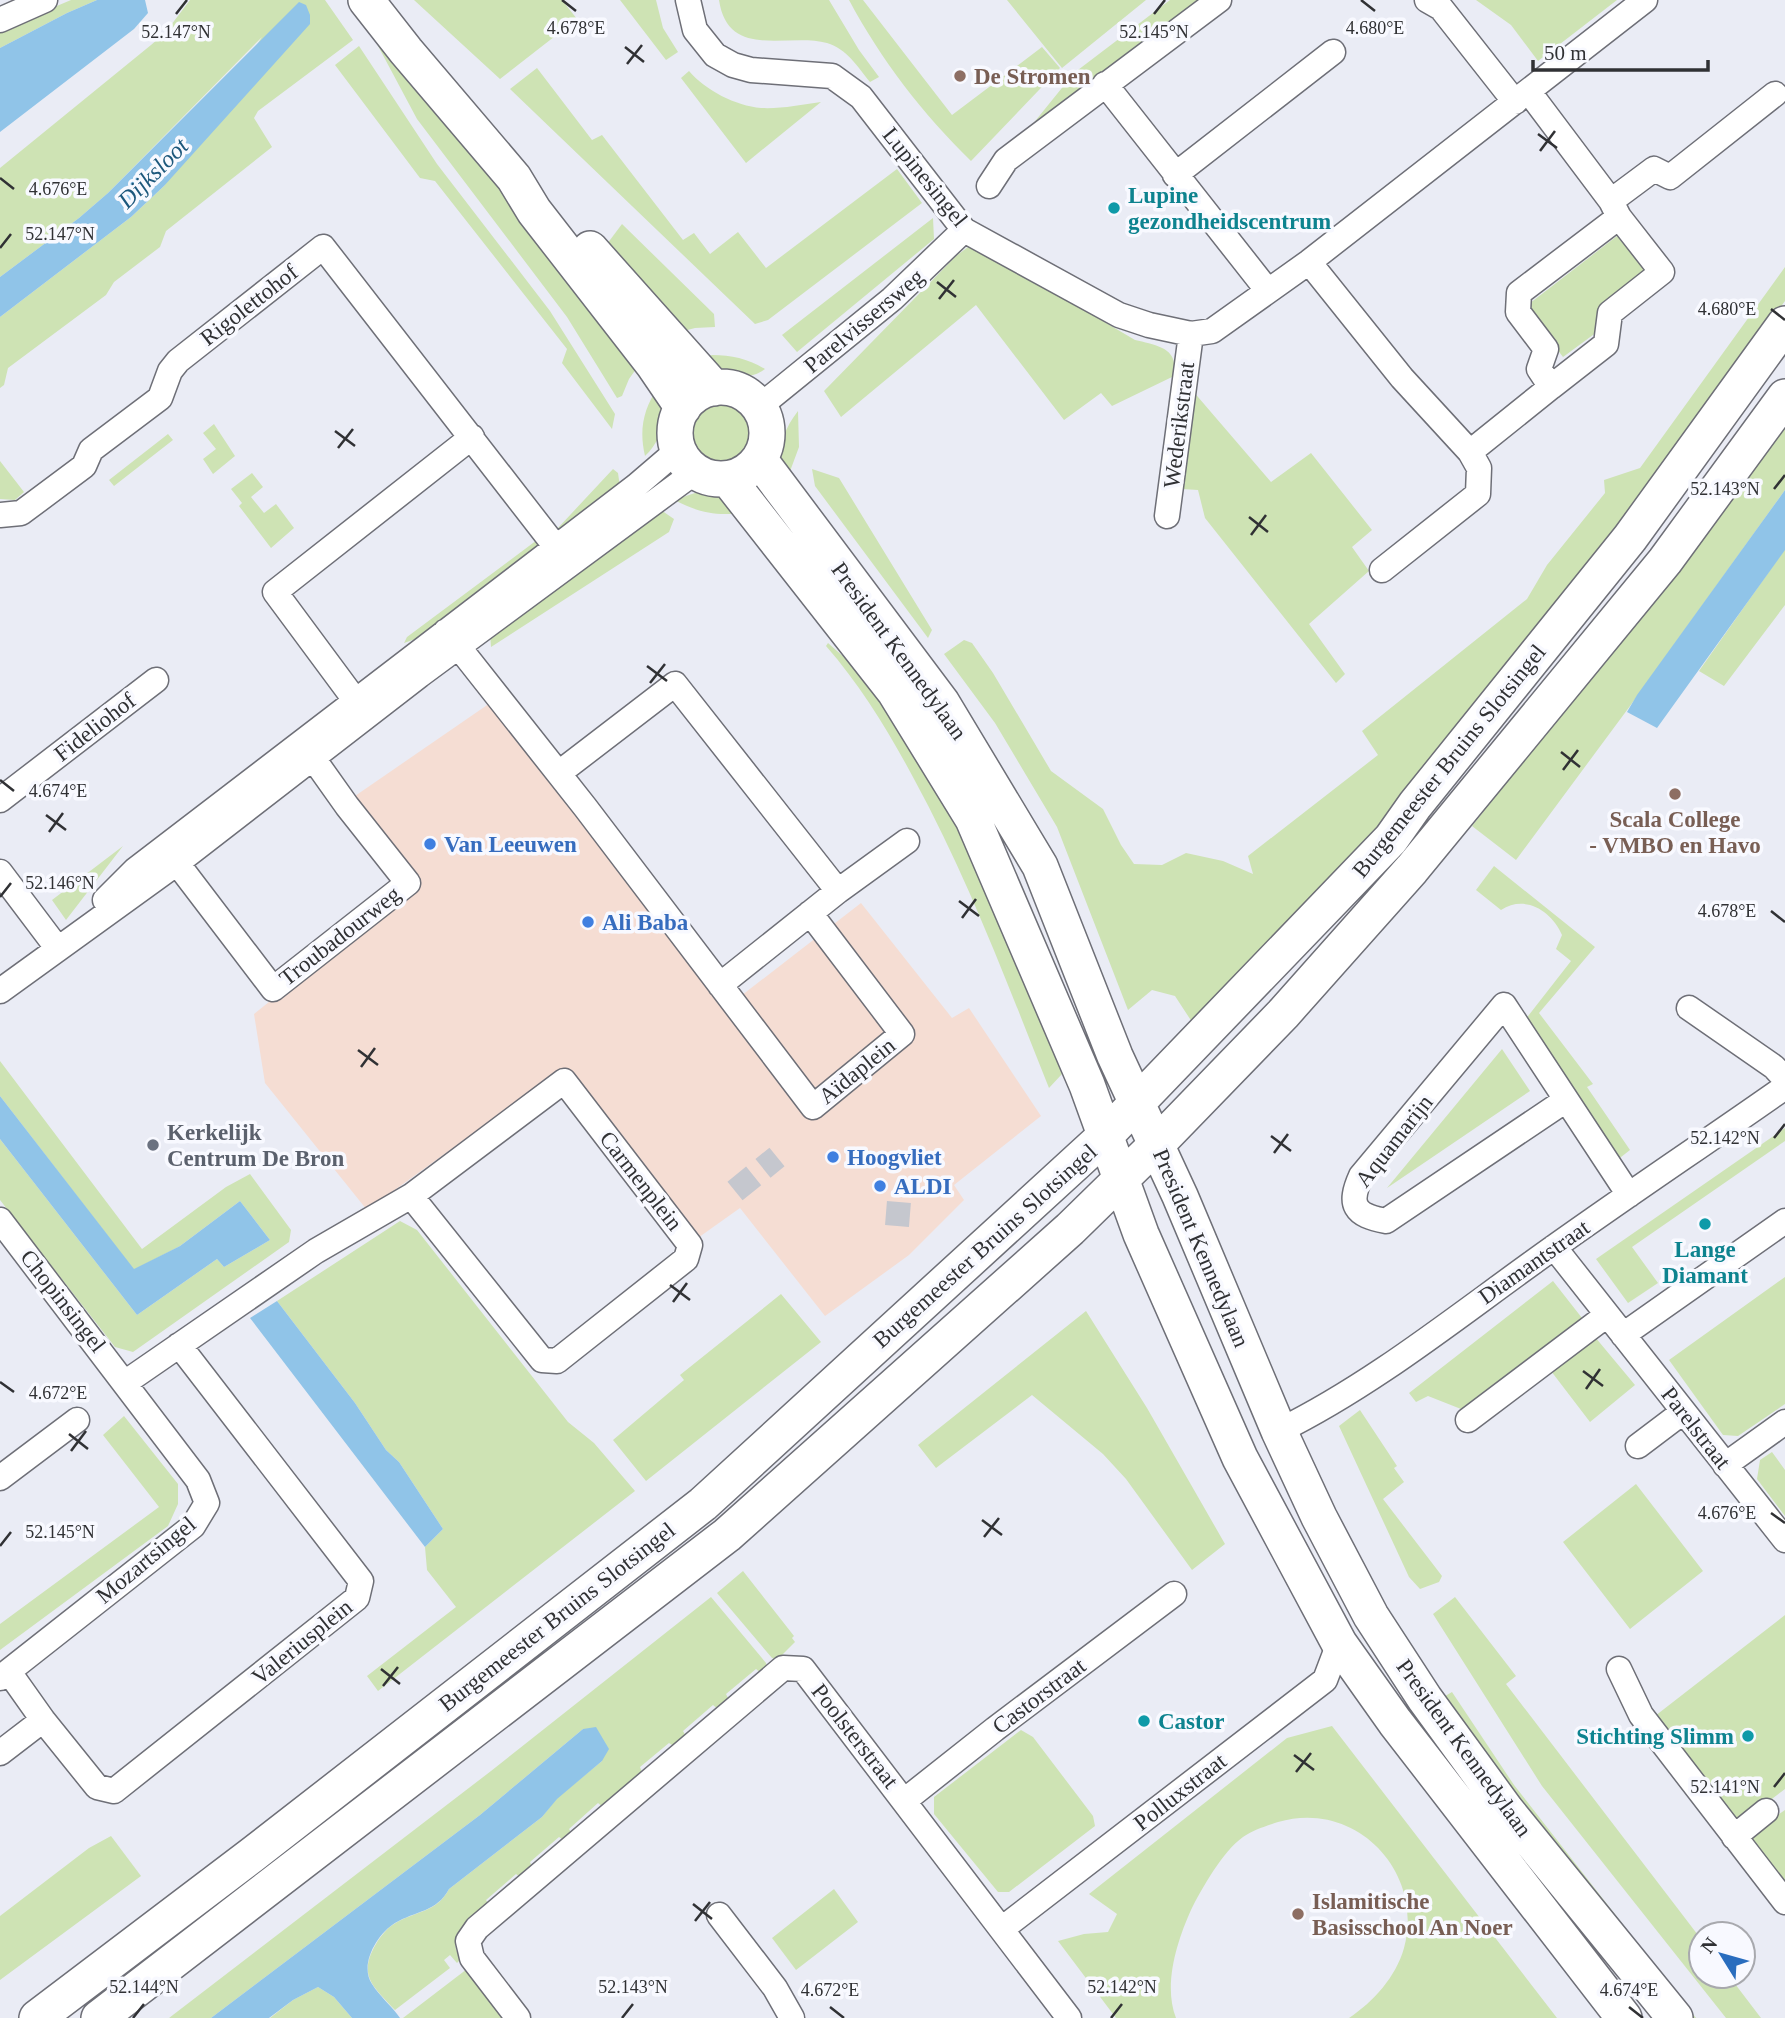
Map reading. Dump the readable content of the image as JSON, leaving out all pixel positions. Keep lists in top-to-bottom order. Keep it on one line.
{"streets":{"main road":["President Kennedylaan","Burgemeester Bruins Slotsingel"],"street":["Lupinesingel","Rigolettohof","Parelvissersweg","Wederikstraat","Fideliohof","Troubadourweg","Aïdaplein","Aquamarijn","Carmenplein","Diamantstraat","Chopinsingel","Parelstraat","Mozartsingel","Valeriusplein","Castorstraat","Poolsterstraat","Polluxstraat"]},"crossings":[["Lupinesingel","Parelvissersweg"],["Lupinesingel","Wederikstraat"],["Parelvissersweg","President Kennedylaan"],["President Kennedylaan","Burgemeester Bruins Slotsingel"],["President Kennedylaan","Diamantstraat"],["President Kennedylaan","Polluxstraat"],["Aquamarijn","Diamantstraat"],["Carmenplein","Chopinsingel"],["Carmenplein","Mozartsingel"],["Carmenplein","Valeriusplein"],["Diamantstraat","Parelstraat"],["Chopinsingel","Mozartsingel"],["Mozartsingel","Valeriusplein"],["Castorstraat","Poolsterstraat"],["Poolsterstraat","Polluxstraat"]],"water":["Dijksloot"],"places":["De Stromen","Lupine gezondheidscentrum","Scala College - VMBO en Havo","Van Leeuwen","Ali Baba","Kerkelijk Centrum De Bron","Hoogvliet","ALDI","Lange Diamant","Castor","Stichting Slimm","Islamitische Basisschool An Noer"],"scale_bar":"50 m","north":"top left","coordinates":["4.678°E","4.680°E","52.147°N","52.145°N","4.676°E","52.143°N","4.674°E","52.146°N","52.142°N","4.672°E","52.141°N","52.144°N"]}
